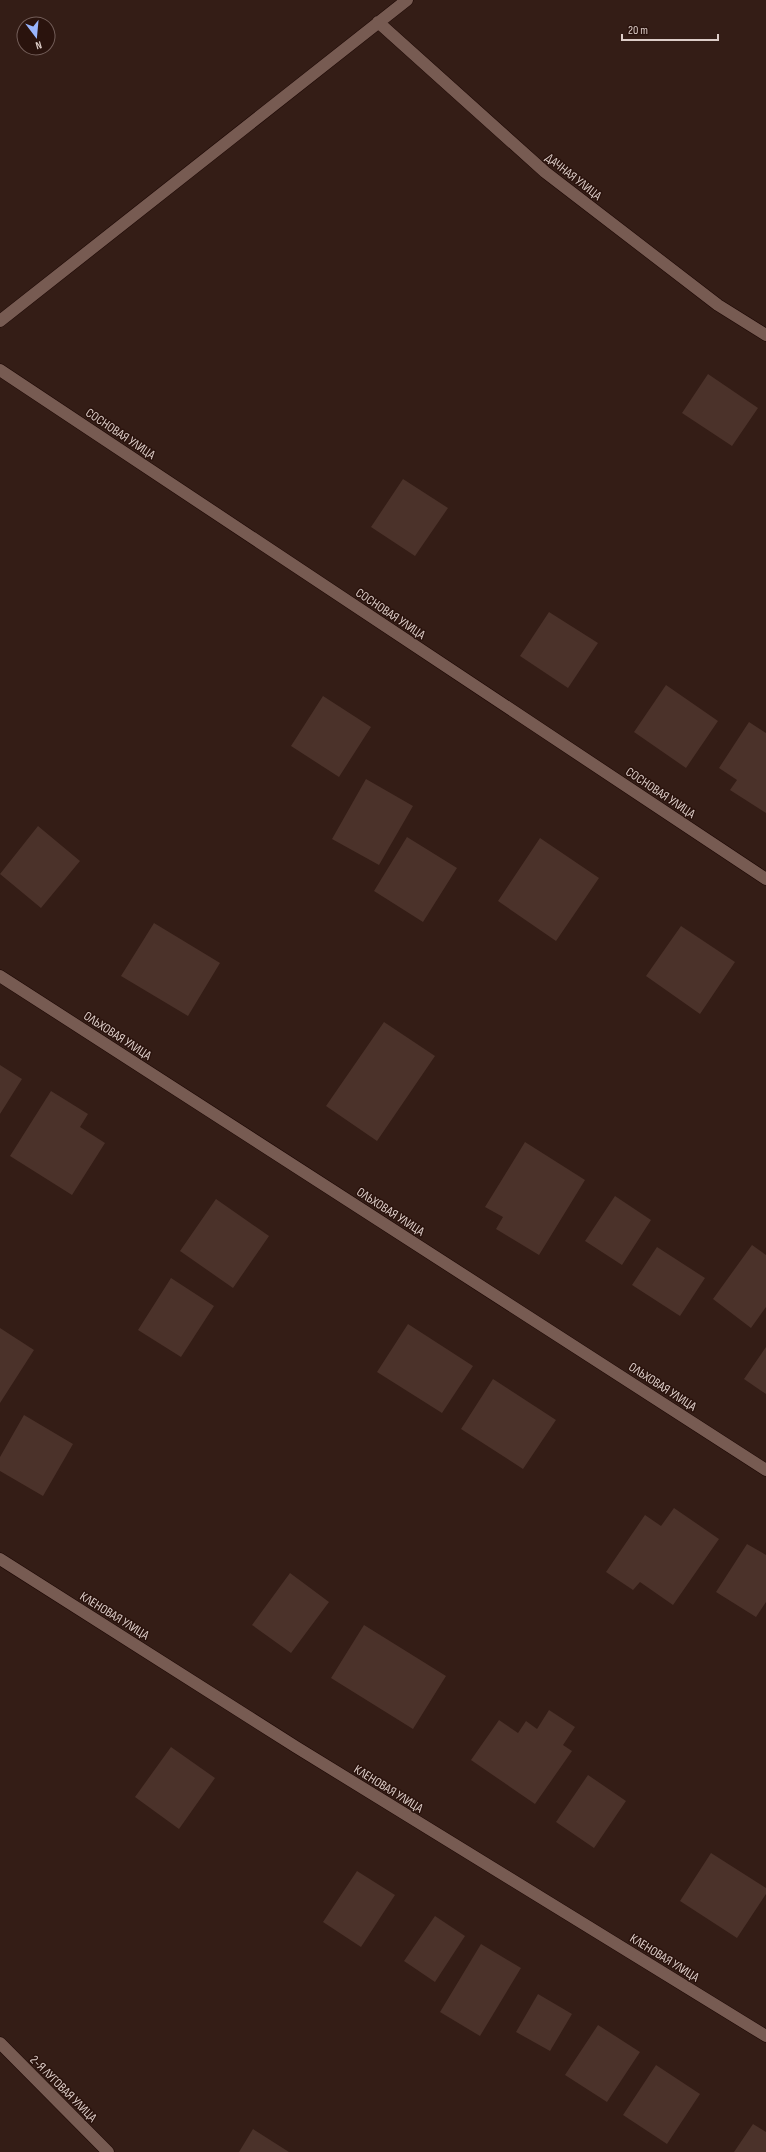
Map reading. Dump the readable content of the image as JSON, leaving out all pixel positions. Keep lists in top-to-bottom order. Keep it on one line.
{"streets":{"street":["ДАЧНАЯ УЛИЦА","СОСНОВАЯ УЛИЦА","ОЛЬХОВАЯ УЛИЦА","КЛЕНОВАЯ УЛИЦА","2-Я ЛУГОВАЯ УЛИЦА"]},"scale_bar":"20 m","north":"bottom"}
